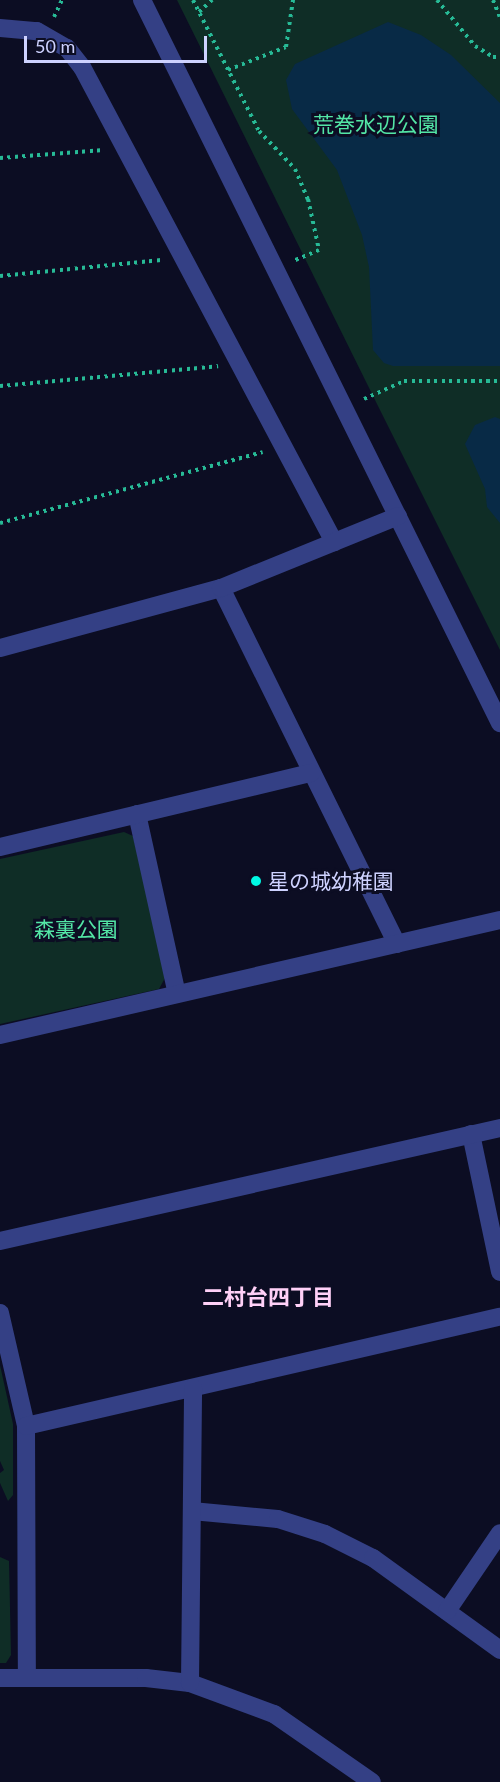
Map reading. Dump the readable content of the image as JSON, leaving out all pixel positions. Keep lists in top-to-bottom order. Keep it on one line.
{"districts":["二村台四丁目"],"parks":["荒巻水辺公園","森裏公園"],"places":["星の城幼稚園"],"scale_bar":"50 m"}
